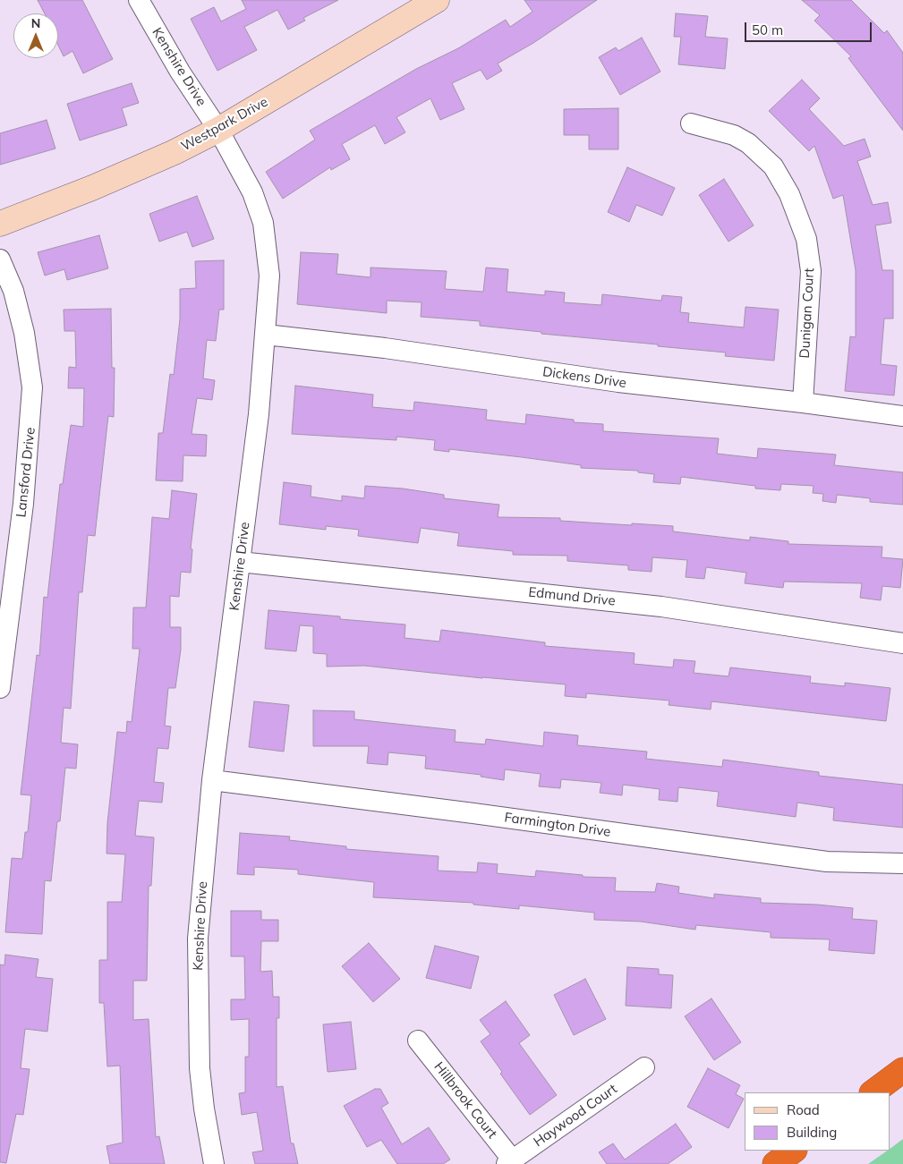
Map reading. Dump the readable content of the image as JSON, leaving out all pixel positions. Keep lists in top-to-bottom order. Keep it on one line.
{"streets":{"street":["Kenshire Drive","Westpark Drive","Dunigan Court","Dickens Drive","Lansford Drive","Edmund Drive","Farmington Drive","Hillbrook Court","Haywood Court"]},"crossings":[["Kenshire Drive","Westpark Drive"],["Kenshire Drive","Dickens Drive"],["Kenshire Drive","Edmund Drive"],["Kenshire Drive","Farmington Drive"],["Dunigan Court","Dickens Drive"],["Hillbrook Court","Haywood Court"]],"legend":["Road","Building"],"scale_bar":"50 m","north":"top"}
